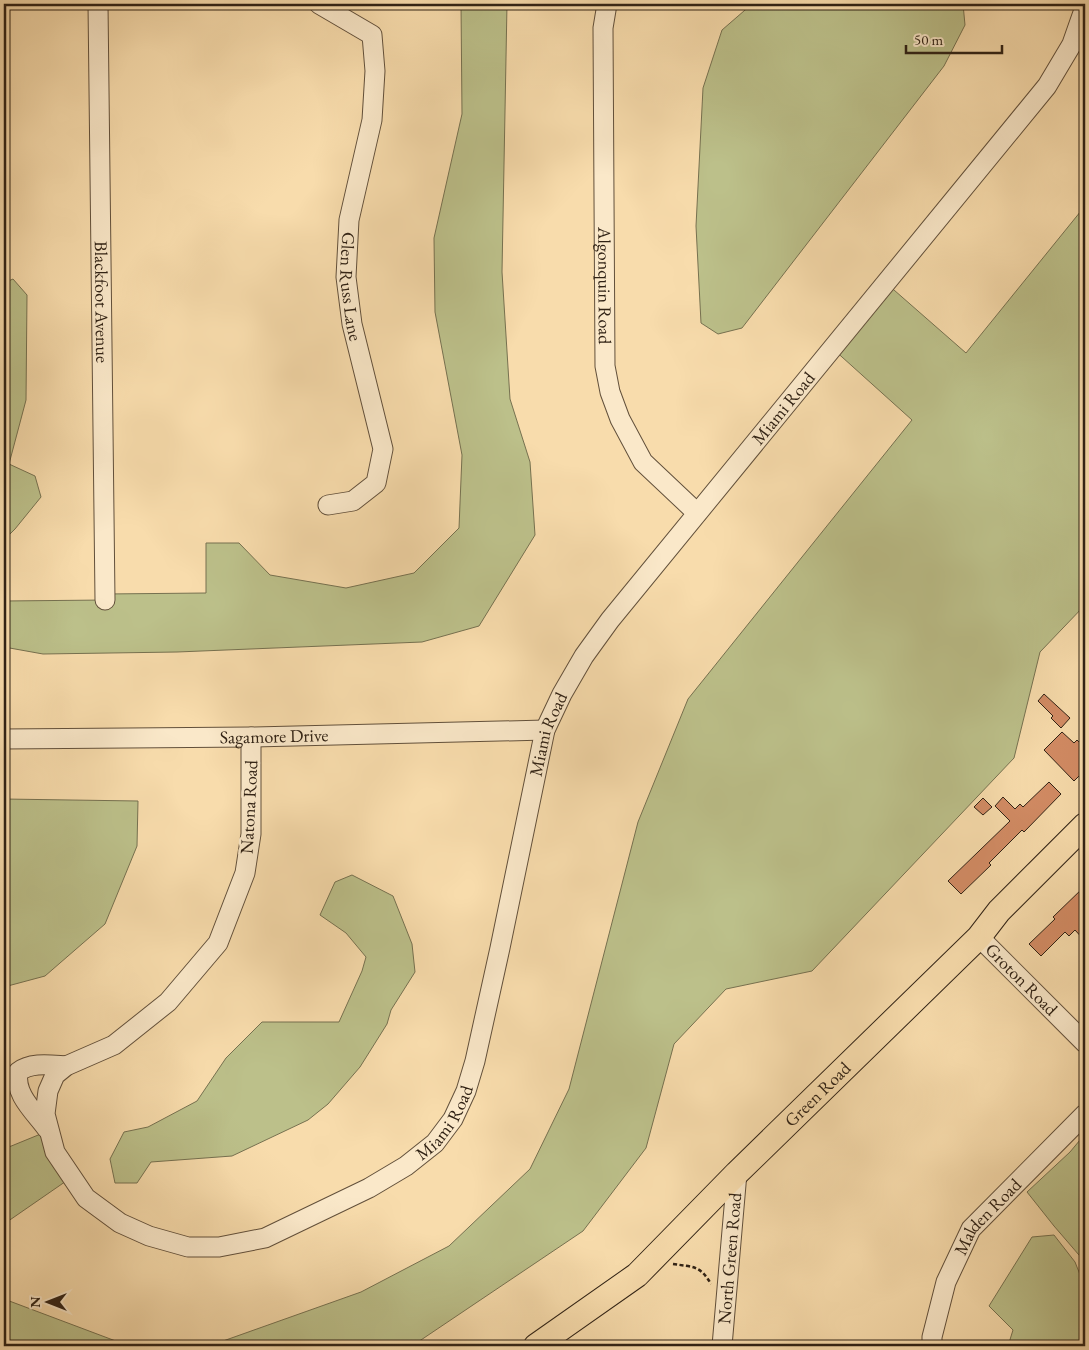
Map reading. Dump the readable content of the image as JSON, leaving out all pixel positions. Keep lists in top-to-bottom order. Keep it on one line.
{"streets":{"main road":["Green Road"],"street":["Glen Russ Lane","Algonquin Road","Blackfoot Avenue","Miami Road","Sagamore Drive","Natona Road","Groton Road","Malden Road","North Green Road"]},"crossings":[["Algonquin Road","Miami Road"],["Miami Road","Sagamore Drive"],["Miami Road","Natona Road"],["Sagamore Drive","Natona Road"],["Groton Road","Green Road"],["Green Road","North Green Road"]],"scale_bar":"50 m","north":"left"}
